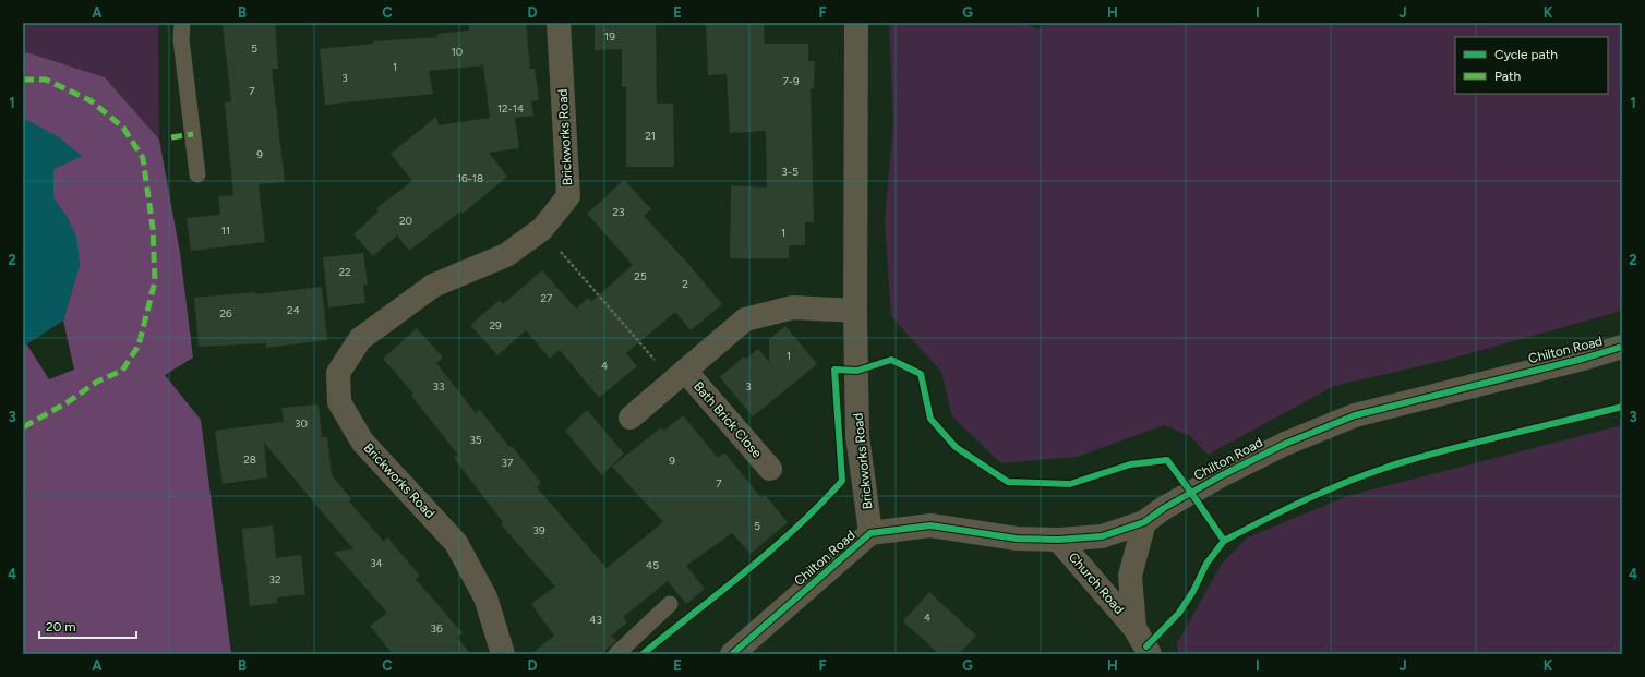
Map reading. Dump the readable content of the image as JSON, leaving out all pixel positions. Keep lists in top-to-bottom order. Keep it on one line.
{"streets":{"street":["Brickworks Road","Chilton Road","Bath Brick Close","Church Road"]},"crossings":[["Brickworks Road","Chilton Road"],["Brickworks Road","Bath Brick Close"],["Chilton Road","Church Road"]],"house_numbers":["19","5","10","1","3","7-9","7","12-14","21","9","3-5","16-18","23","20","11","1","22","25","2","27","24","26","29","1","4","33","3","30","35","28","9","37","7","5","39","34","45","32","4","43","36"],"legend":["Cycle path","Path"],"scale_bar":"20 m","grid":{"columns":["A","B","C","D","E","F","G","H","I","J","K"],"rows":["1","2","3","4"]}}
